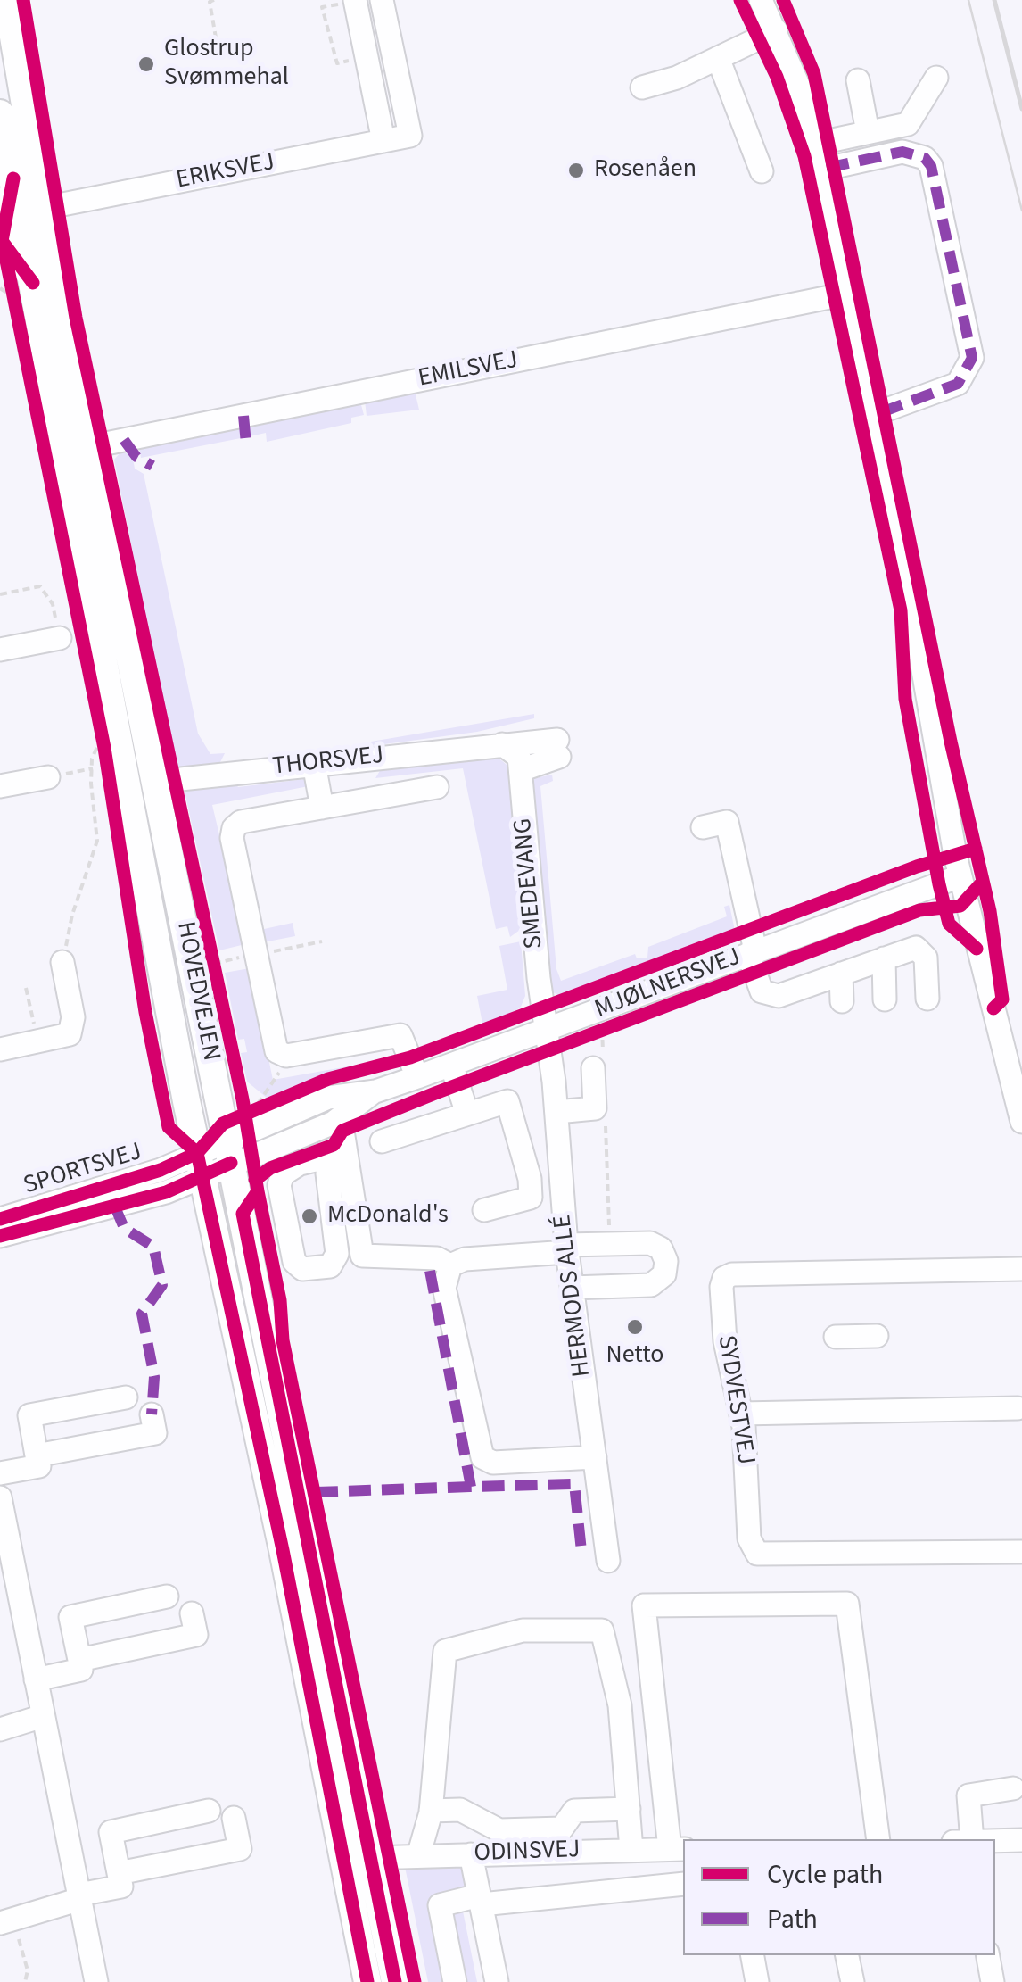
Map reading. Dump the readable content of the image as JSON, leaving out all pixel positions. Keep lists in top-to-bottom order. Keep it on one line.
{"streets":{"main road":["HOVEDVEJEN"],"street":["ERIKSVEJ","EMILSVEJ","THORSVEJ","SMEDEVANG","MJØLNERSVEJ","SPORTSVEJ","HERMODS ALLÉ","SYDVESTVEJ","ODINSVEJ"]},"crossings":[["ERIKSVEJ","HOVEDVEJEN"],["EMILSVEJ","HOVEDVEJEN"],["THORSVEJ","SMEDEVANG"],["THORSVEJ","HOVEDVEJEN"],["SMEDEVANG","MJØLNERSVEJ"],["SMEDEVANG","HERMODS ALLÉ"],["MJØLNERSVEJ","HOVEDVEJEN"],["MJØLNERSVEJ","SPORTSVEJ"],["MJØLNERSVEJ","HERMODS ALLÉ"],["HOVEDVEJEN","SPORTSVEJ"],["HOVEDVEJEN","ODINSVEJ"]],"places":["Glostrup Svømmehal","Rosenåen","McDonald's","Netto"],"legend":["Cycle path","Path"]}
